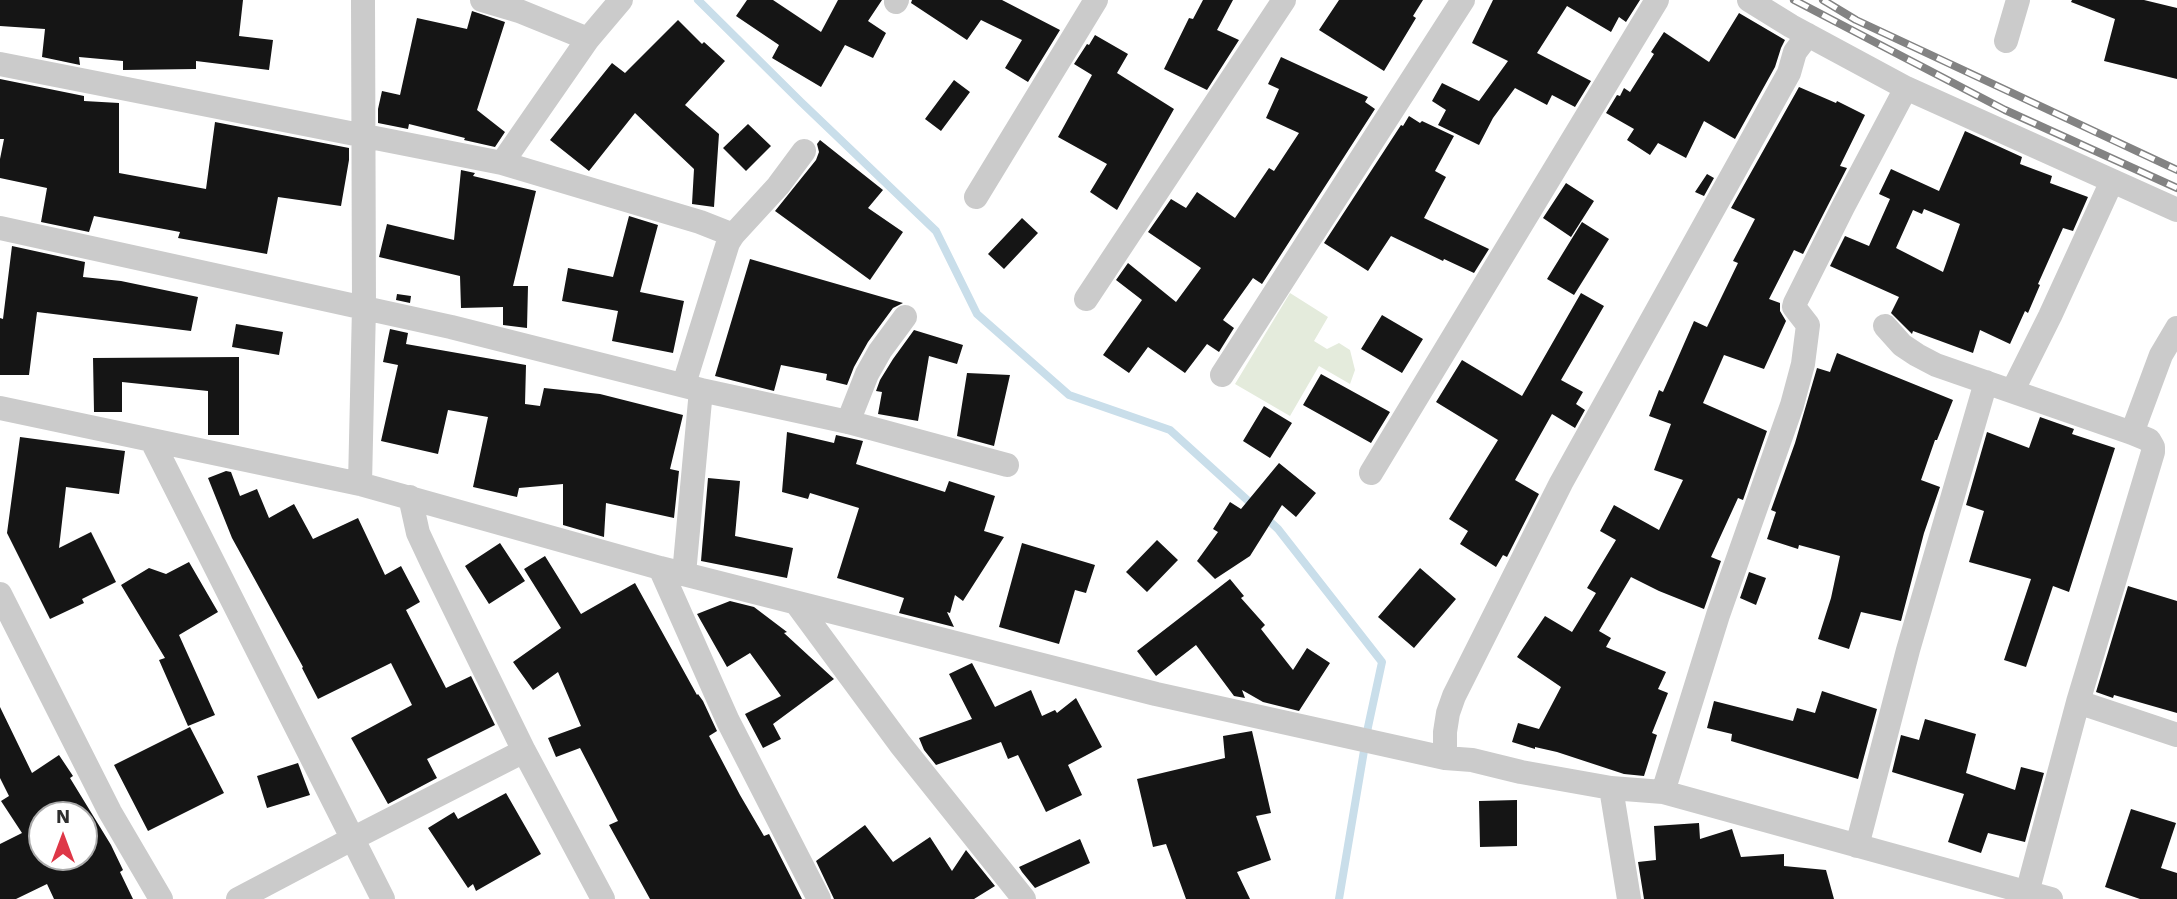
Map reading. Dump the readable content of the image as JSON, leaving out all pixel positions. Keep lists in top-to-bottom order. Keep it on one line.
{"north":"top"}
